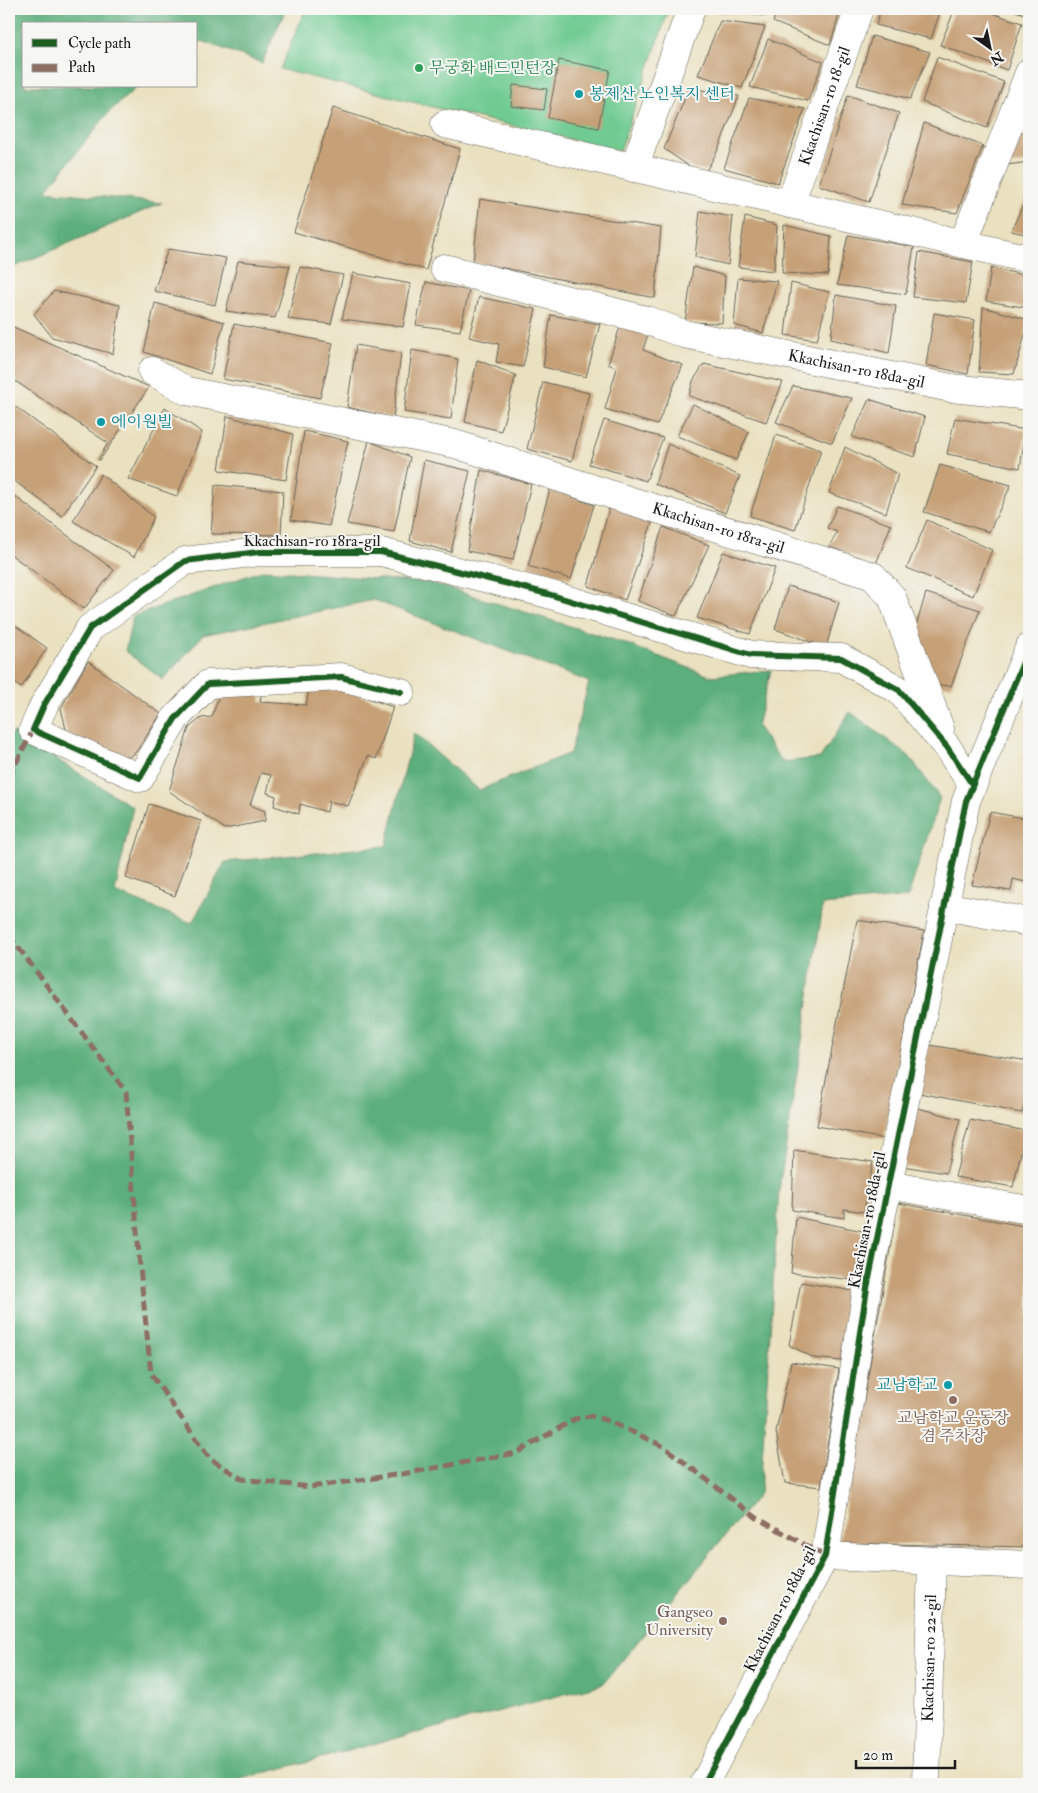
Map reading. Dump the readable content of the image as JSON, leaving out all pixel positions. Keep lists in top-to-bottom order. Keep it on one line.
{"streets":{"street":["Kkachisan-ro 18-gil","Kkachisan-ro 18da-gil","Kkachisan-ro 18ra-gil","Kkachisan-ro 22-gil"]},"crossings":[["Kkachisan-ro 18da-gil","Kkachisan-ro 18ra-gil"]],"places":["무궁화 배드민턴장","봉제산 노인복지 센터","에이원빌","교남학교","교남학교 운동장 겸 주차장","Gangseo University"],"legend":["Cycle path","Path"],"scale_bar":"20 m","north":"bottom right"}
